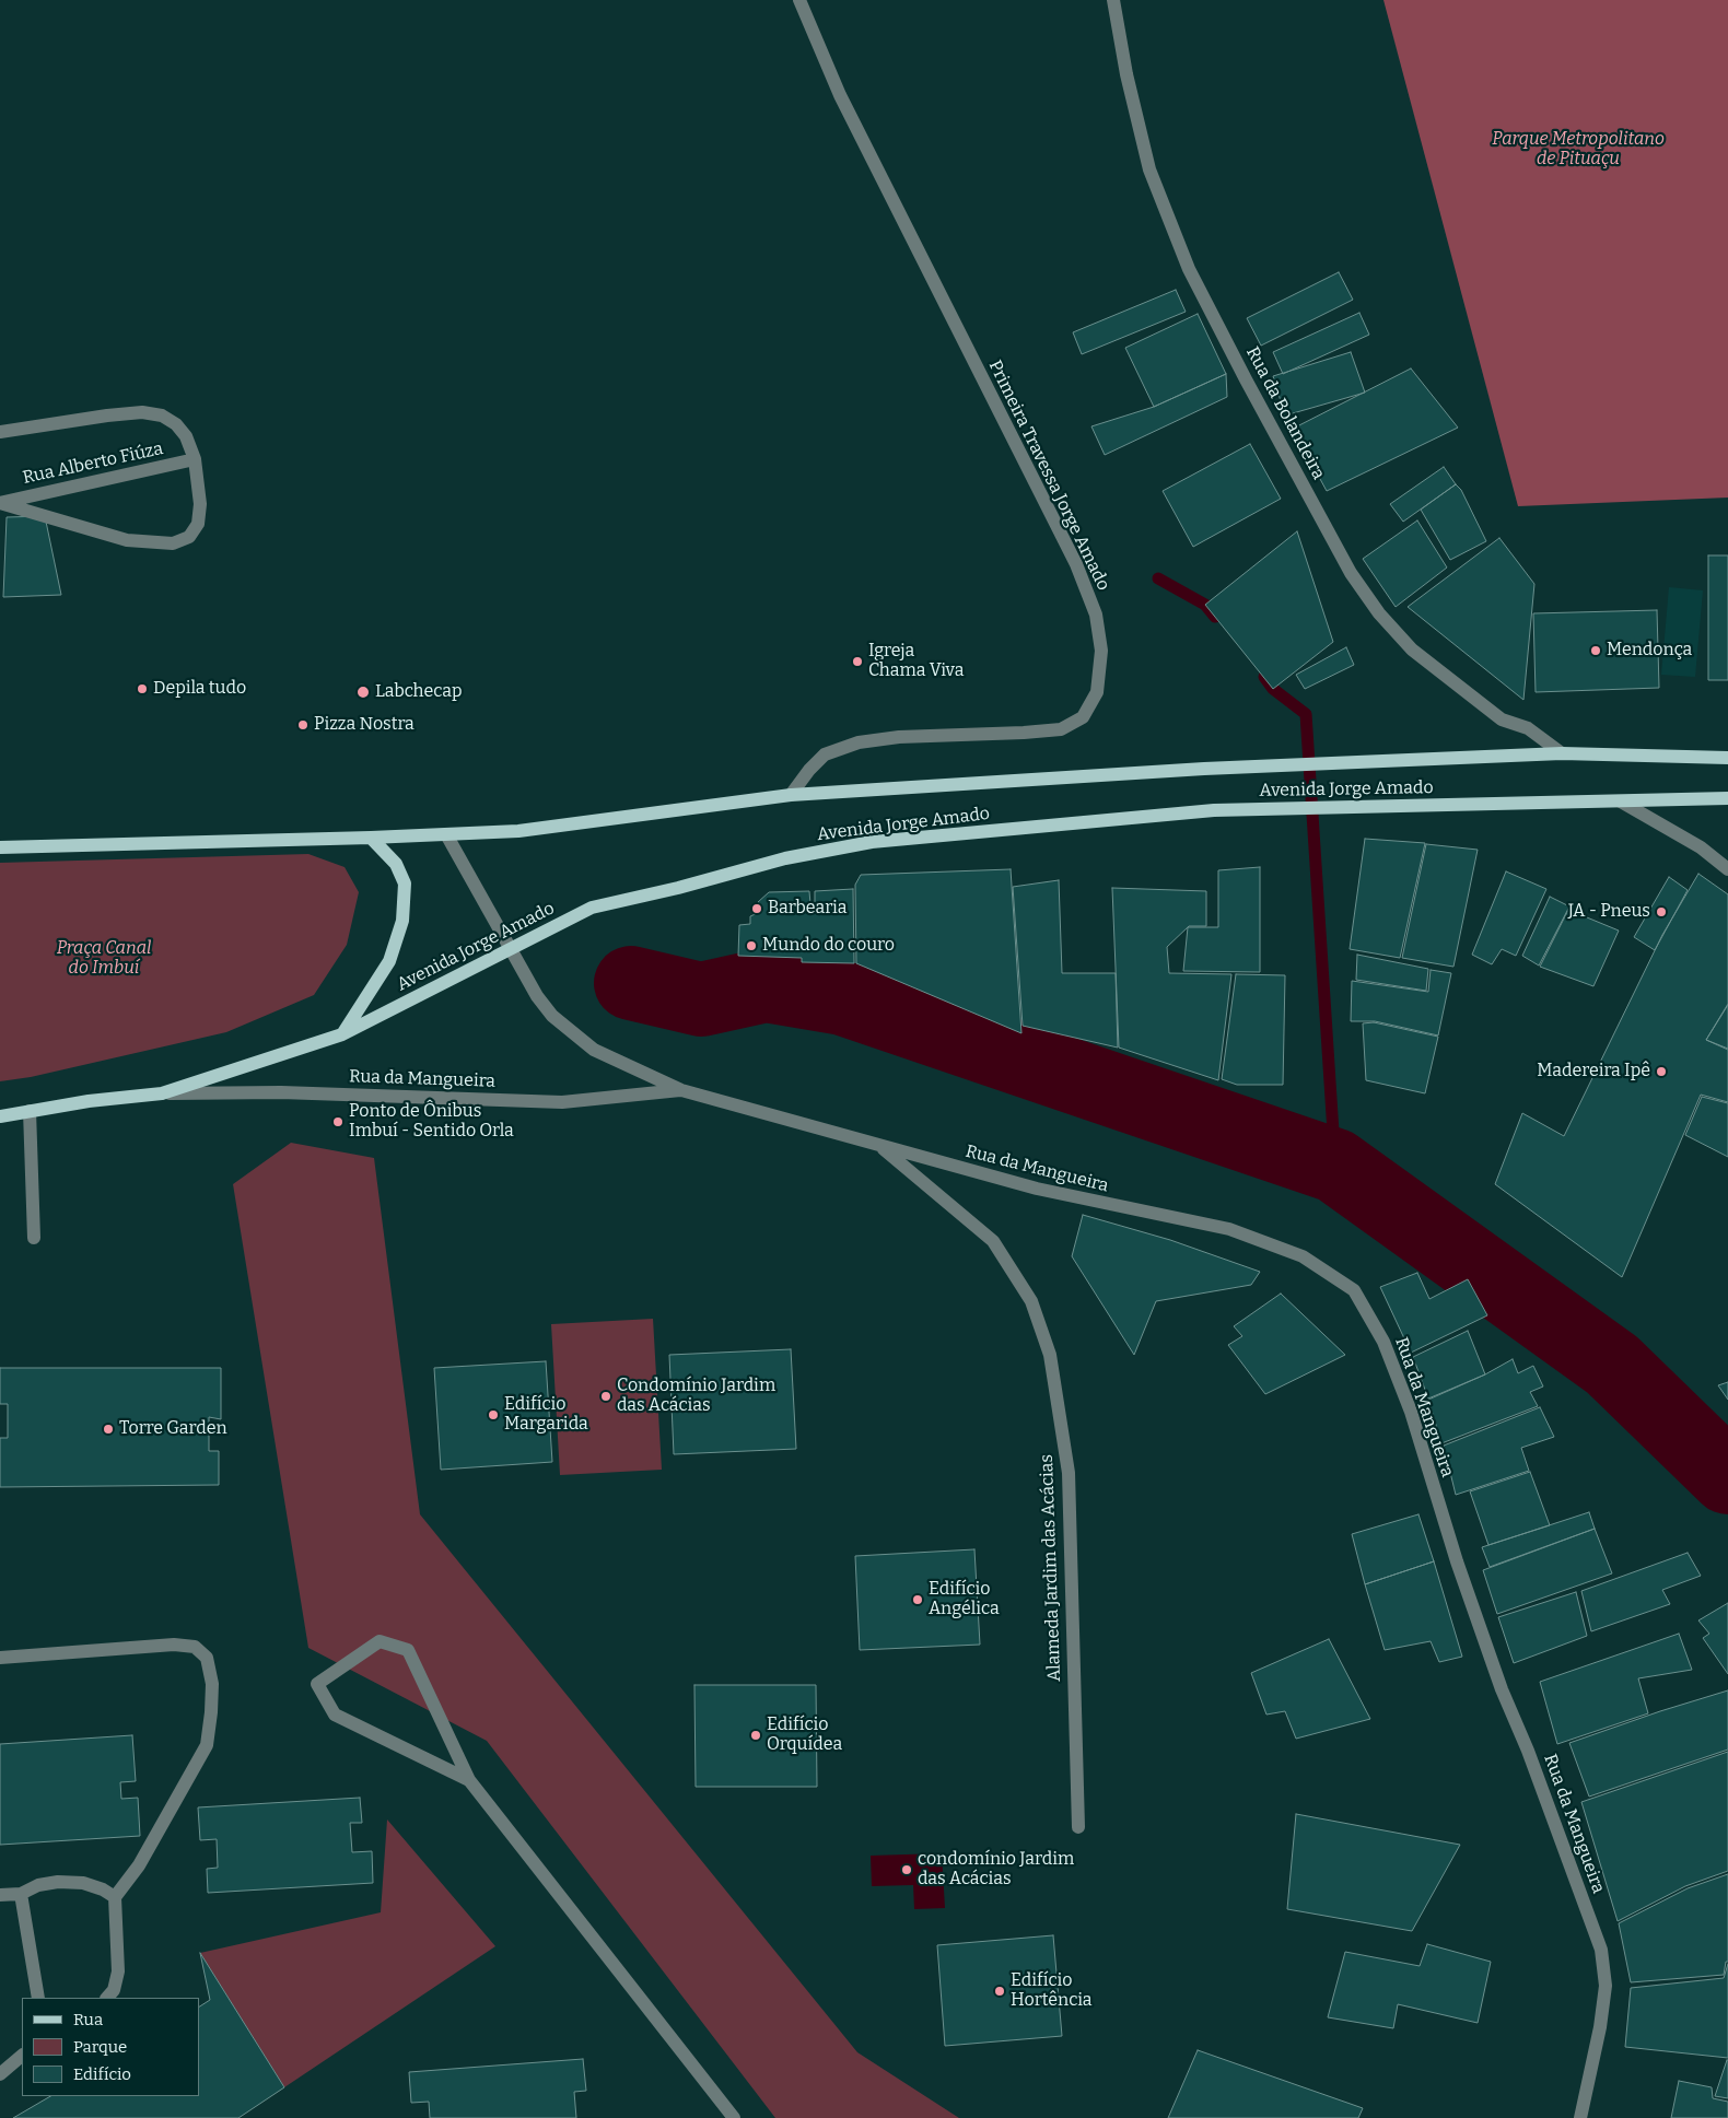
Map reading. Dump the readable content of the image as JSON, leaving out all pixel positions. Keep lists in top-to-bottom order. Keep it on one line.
{"streets":{"main road":["Avenida Jorge Amado"],"street":["Rua da Bolandeira","Rua Alberto Fiúza","Primeira Travessa Jorge Amado","Rua da Mangueira","Alameda Jardim das Acácias"]},"crossings":[["Rua da Bolandeira","Avenida Jorge Amado"],["Primeira Travessa Jorge Amado","Avenida Jorge Amado"],["Avenida Jorge Amado","Rua da Mangueira"],["Rua da Mangueira","Alameda Jardim das Acácias"]],"parks":["Parque Metropolitano de Pituaçu","Praça Canal do Imbuí"],"places":["Mendonça","Igreja Chama Viva","Depila tudo","Labchecap","Pizza Nostra","Barbearia","JA - Pneus","Mundo do couro","Madereira Ipê","Ponto de Ônibus Imbuí - Sentido Orla","Condomínio Jardim das Acácias","Edifício Margarida","Torre Garden","Edifício Angélica","Edifício Orquídea","condomínio Jardim das Acácias","Edifício Hortência"],"legend":["Rua","Parque","Edifício"]}
